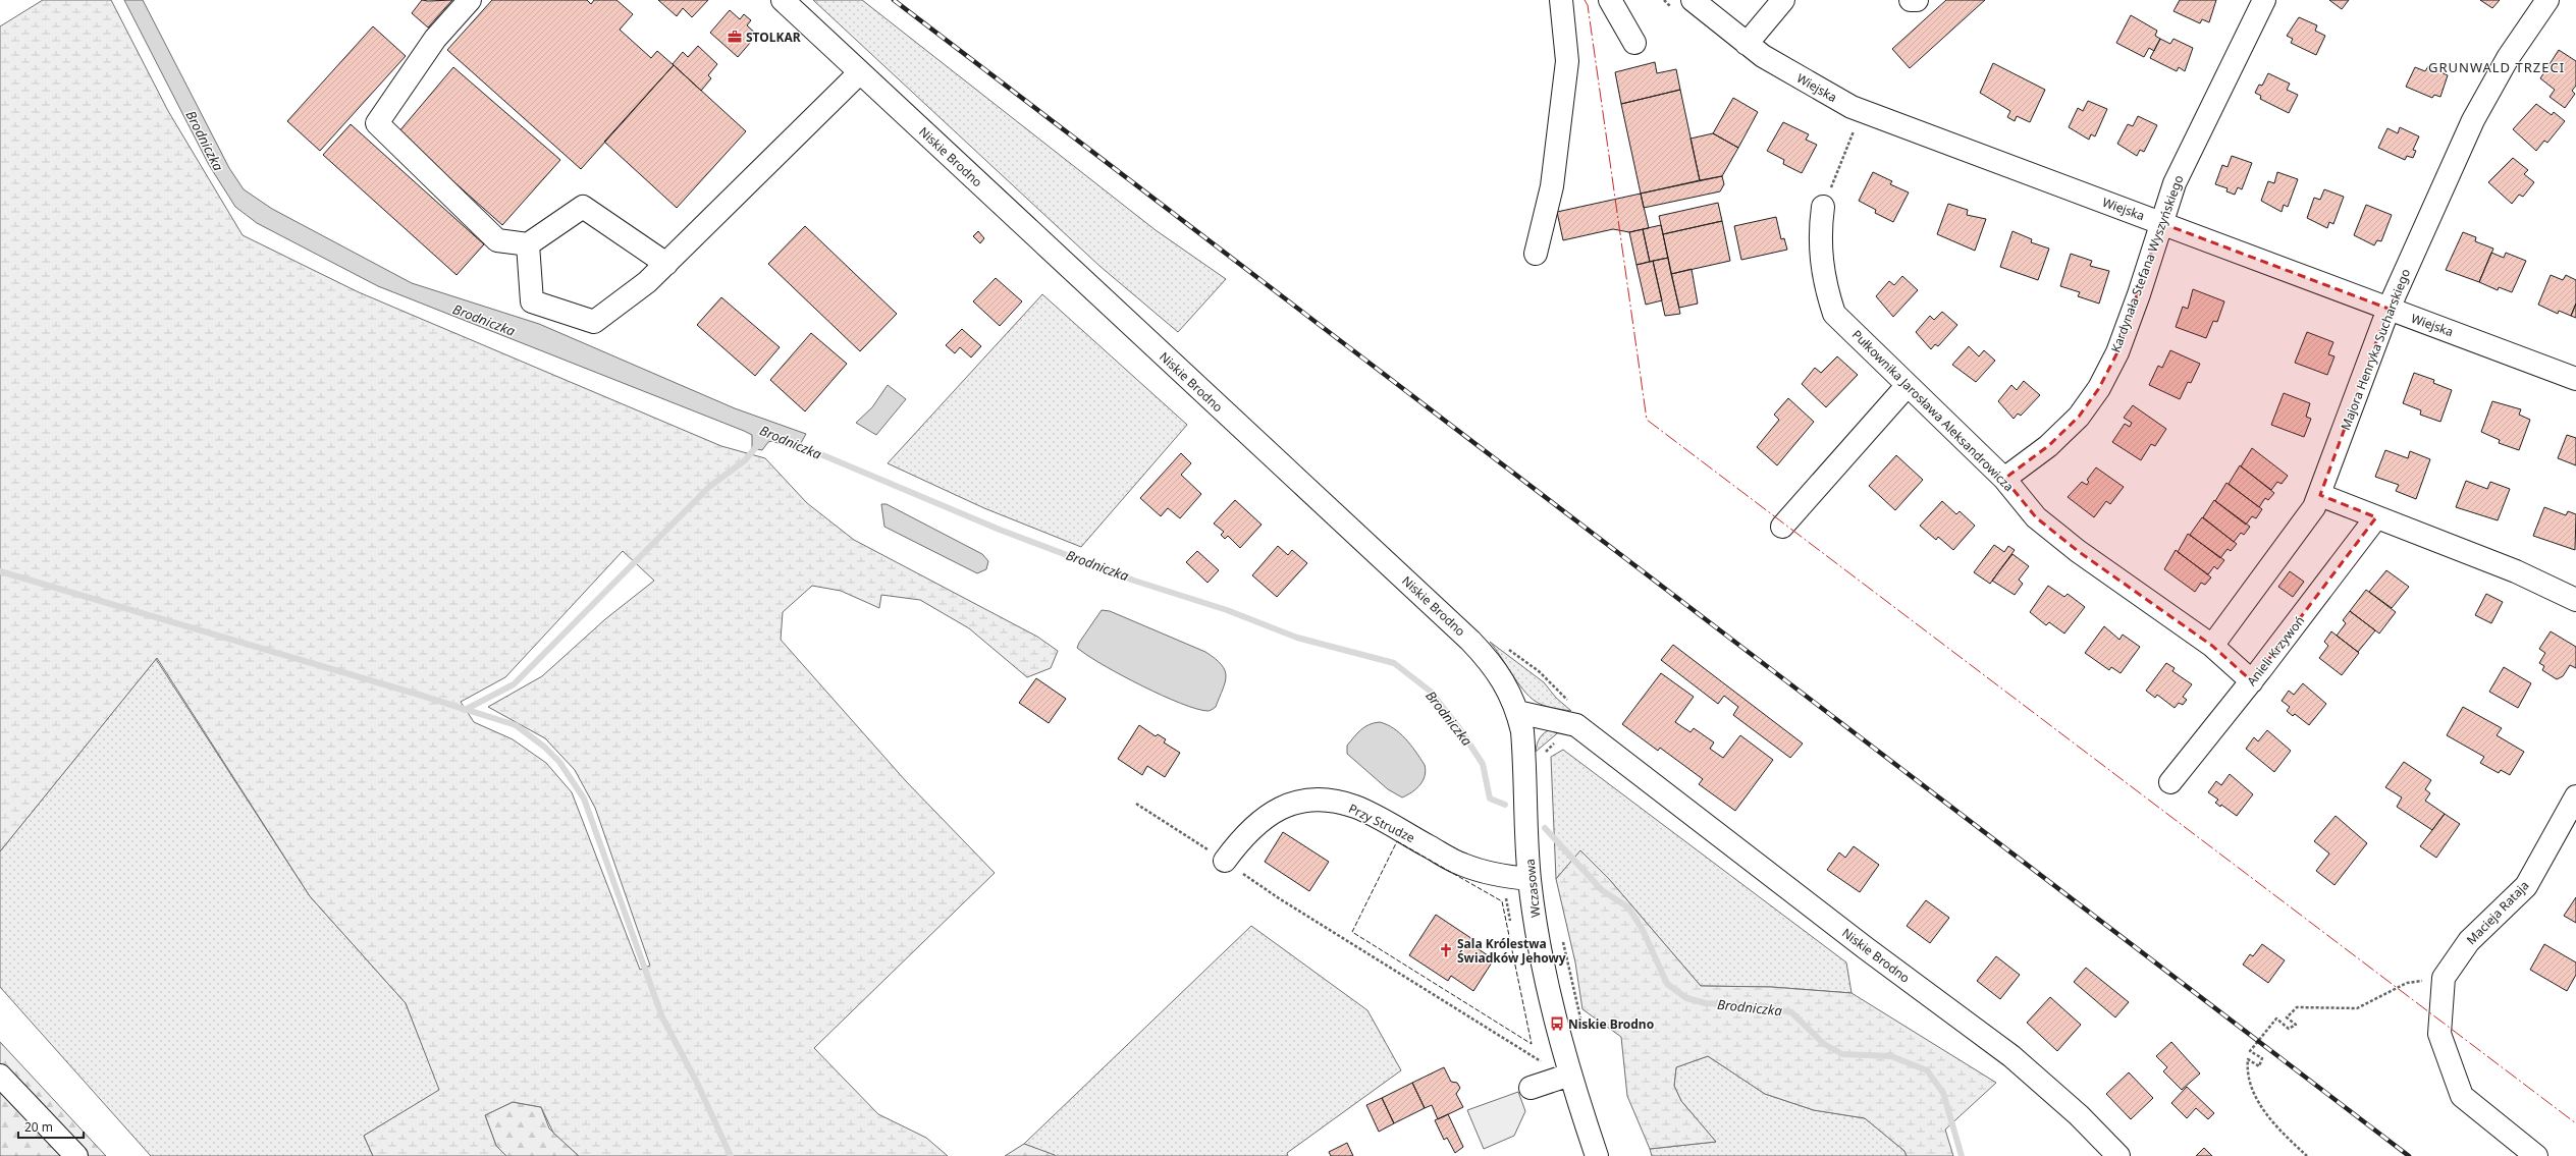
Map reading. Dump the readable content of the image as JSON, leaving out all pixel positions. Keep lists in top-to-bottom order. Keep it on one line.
{"streets":{"street":["Wiejska","Niskie Brodno","Kardynała Stefana Wyszyńskiego","Majora Henryka Sucharskiego","Pułkownika Jarosława Aleksandrowicza","Anieli Krzywoń","Przy Strudze","Wczasowa","Macieja Rataja"]},"crossings":[["Wiejska","Kardynała Stefana Wyszyńskiego"],["Wiejska","Majora Henryka Sucharskiego"],["Niskie Brodno","Wczasowa"],["Kardynała Stefana Wyszyńskiego","Pułkownika Jarosława Aleksandrowicza"],["Majora Henryka Sucharskiego","Pułkownika Jarosława Aleksandrowicza"],["Pułkownika Jarosława Aleksandrowicza","Anieli Krzywoń"],["Przy Strudze","Wczasowa"]],"districts":["GRUNWALD TRZECI"],"water":["Brodniczka"],"places":{"office":["STOLKAR"],"church":["Sala Królestwa Świadków Jehowy"],"bus stop":["Niskie Brodno"]},"scale_bar":"20 m"}
